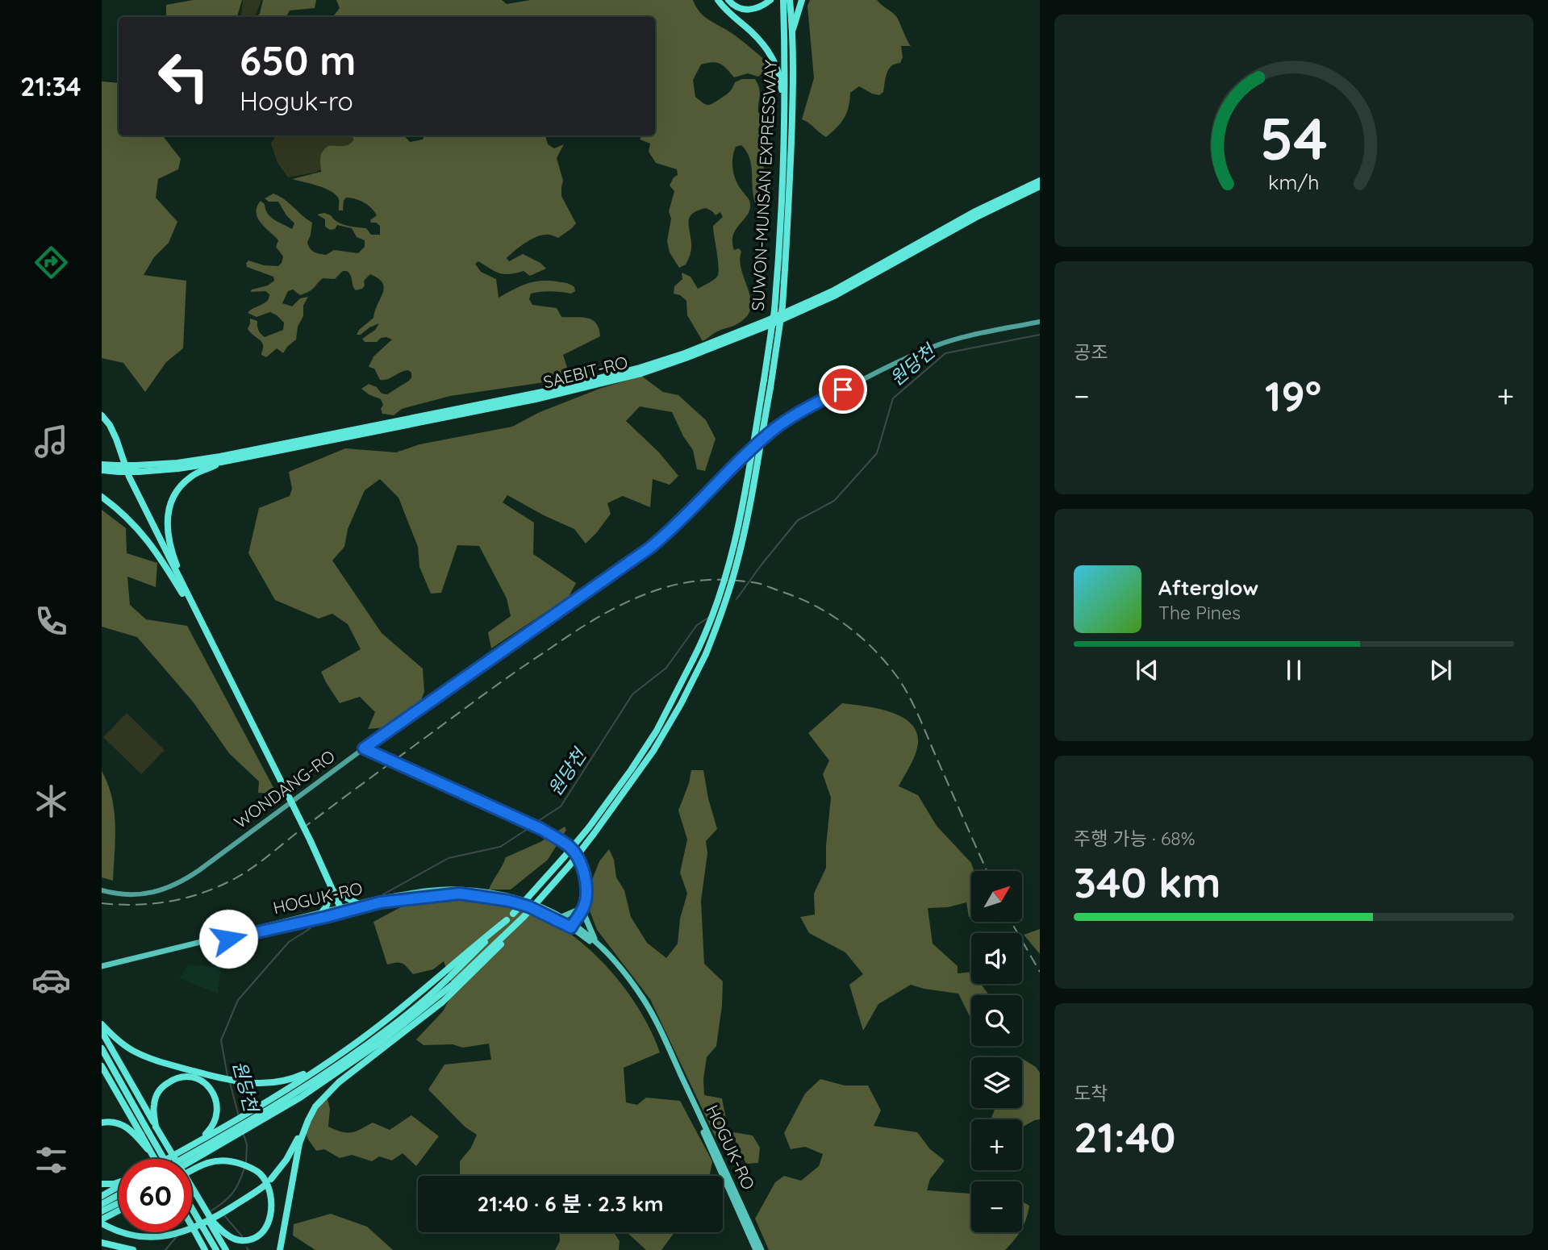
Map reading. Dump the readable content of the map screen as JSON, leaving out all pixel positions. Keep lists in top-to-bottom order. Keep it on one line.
{"streets":{"highway":["SUWON-MUNSAN EXPRESSWAY","SAEBIT-RO"],"main road":["WONDANG-RO","HOGUK-RO"]},"water":["원당천"],"north":"top right","page":{"tabs":"21:34","turn":["650 m","Hoguk-ro"],"tile":["공조",["주행 가능 · 68%","340 km"],["도착","21:40"]],"heat":["−","19°","+"],"song":["Afterglow","The Pines"],"map_buttons":["+","−"],"limit":"60","trip":"21:40 · 6 분 · 2.3 km","gauge":["54","km/h"]}}
